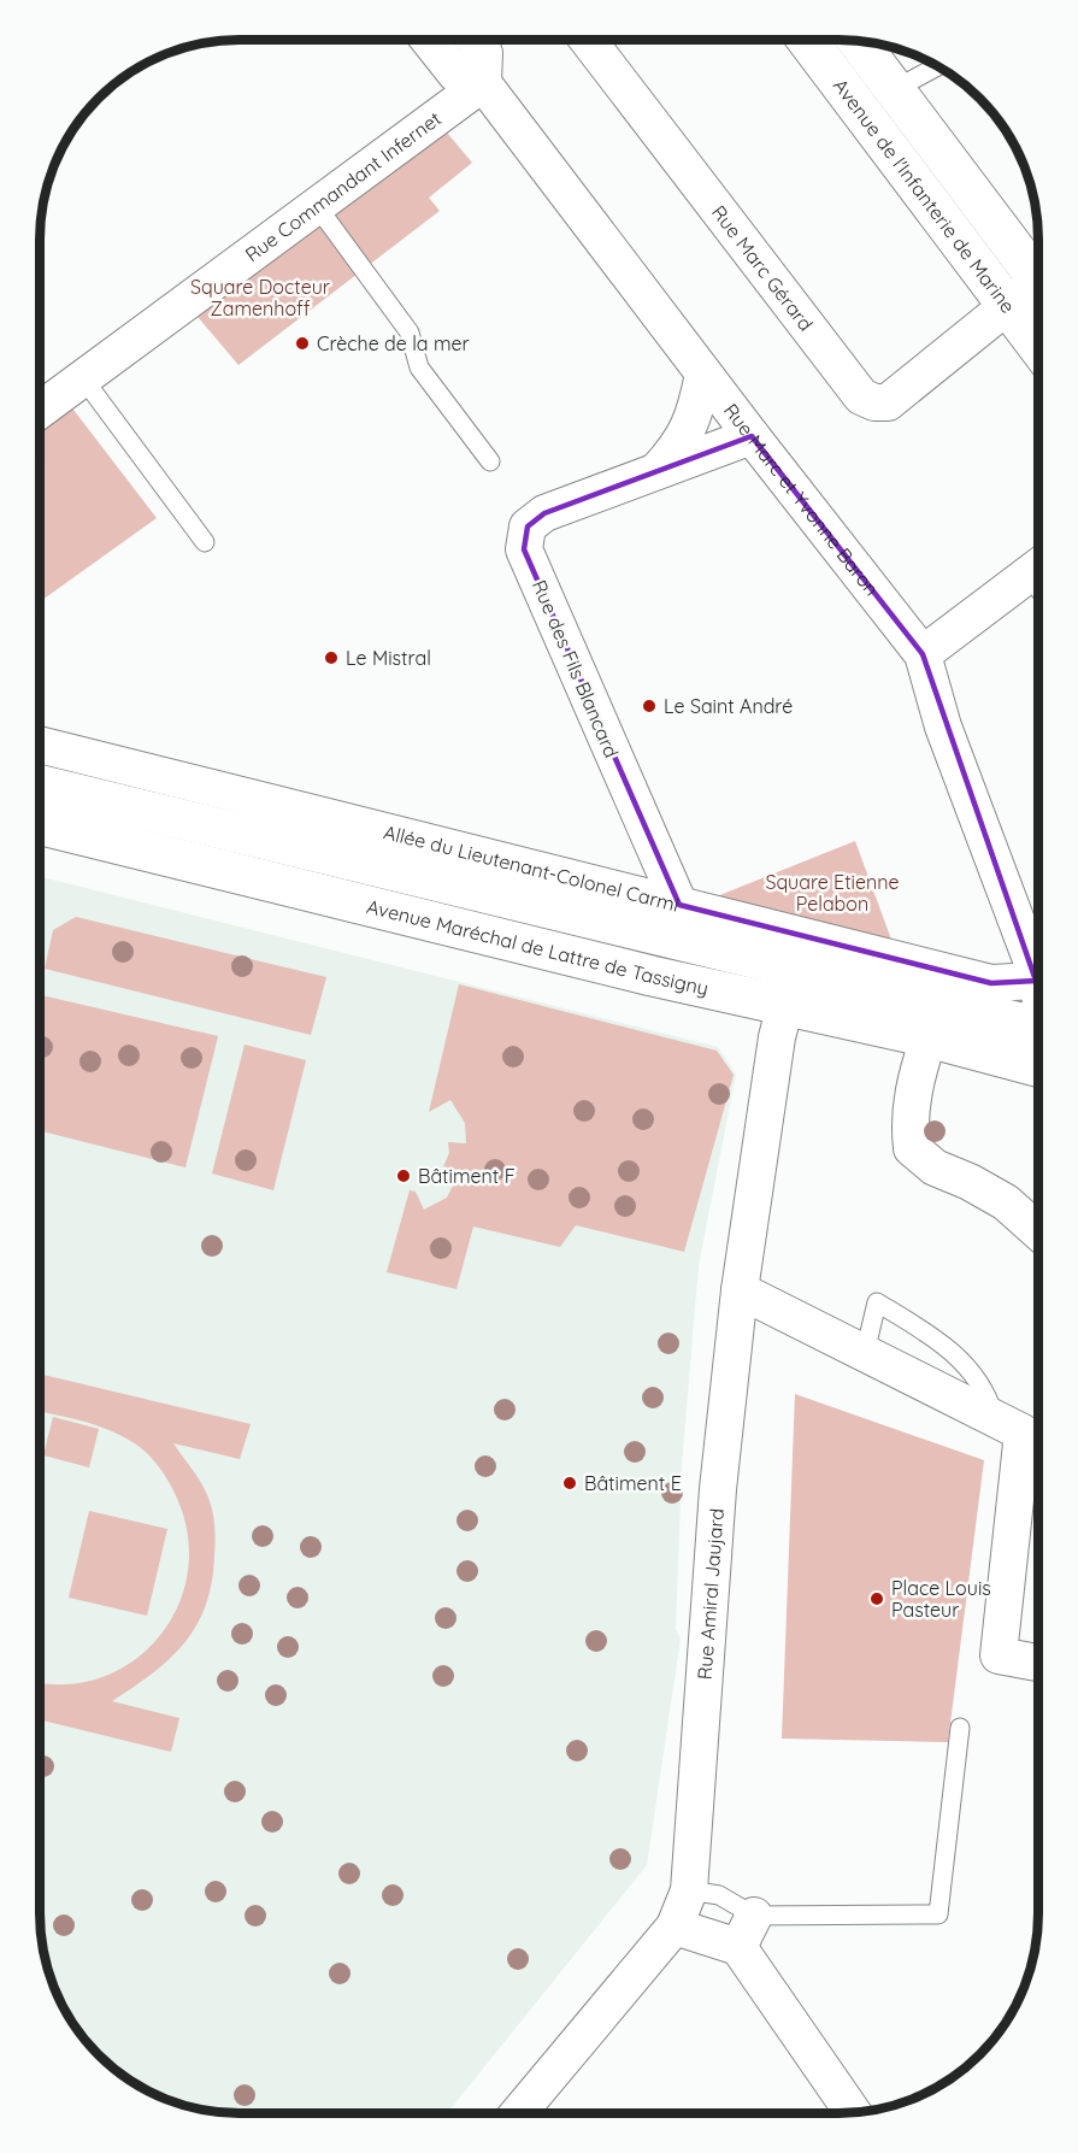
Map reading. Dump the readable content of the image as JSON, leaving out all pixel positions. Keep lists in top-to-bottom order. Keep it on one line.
{"streets":{"main road":["Avenue de l'Infanterie de Marine","Avenue Maréchal de Lattre de Tassigny"],"street":["Rue Commandant Infernet","Rue Marc Gérard","Rue Marc et Yvonne Baron","Rue des Fils Blancard","Allée du Lieutenant-Colonel Carmi","Rue Amiral Jaujard"]},"crossings":[["Rue Commandant Infernet","Rue Marc et Yvonne Baron"],["Avenue de l'Infanterie de Marine","Rue Marc Gérard"],["Rue Marc et Yvonne Baron","Rue des Fils Blancard"],["Rue des Fils Blancard","Allée du Lieutenant-Colonel Carmi"],["Rue des Fils Blancard","Avenue Maréchal de Lattre de Tassigny"],["Allée du Lieutenant-Colonel Carmi","Avenue Maréchal de Lattre de Tassigny"],["Avenue Maréchal de Lattre de Tassigny","Rue Amiral Jaujard"]],"parks":["Square Docteur Zamenhoff","Square Etienne Pelabon"],"places":["Crèche de la mer","Le Mistral","Le Saint André","Bâtiment F","Bâtiment E","Place Louis Pasteur"]}
